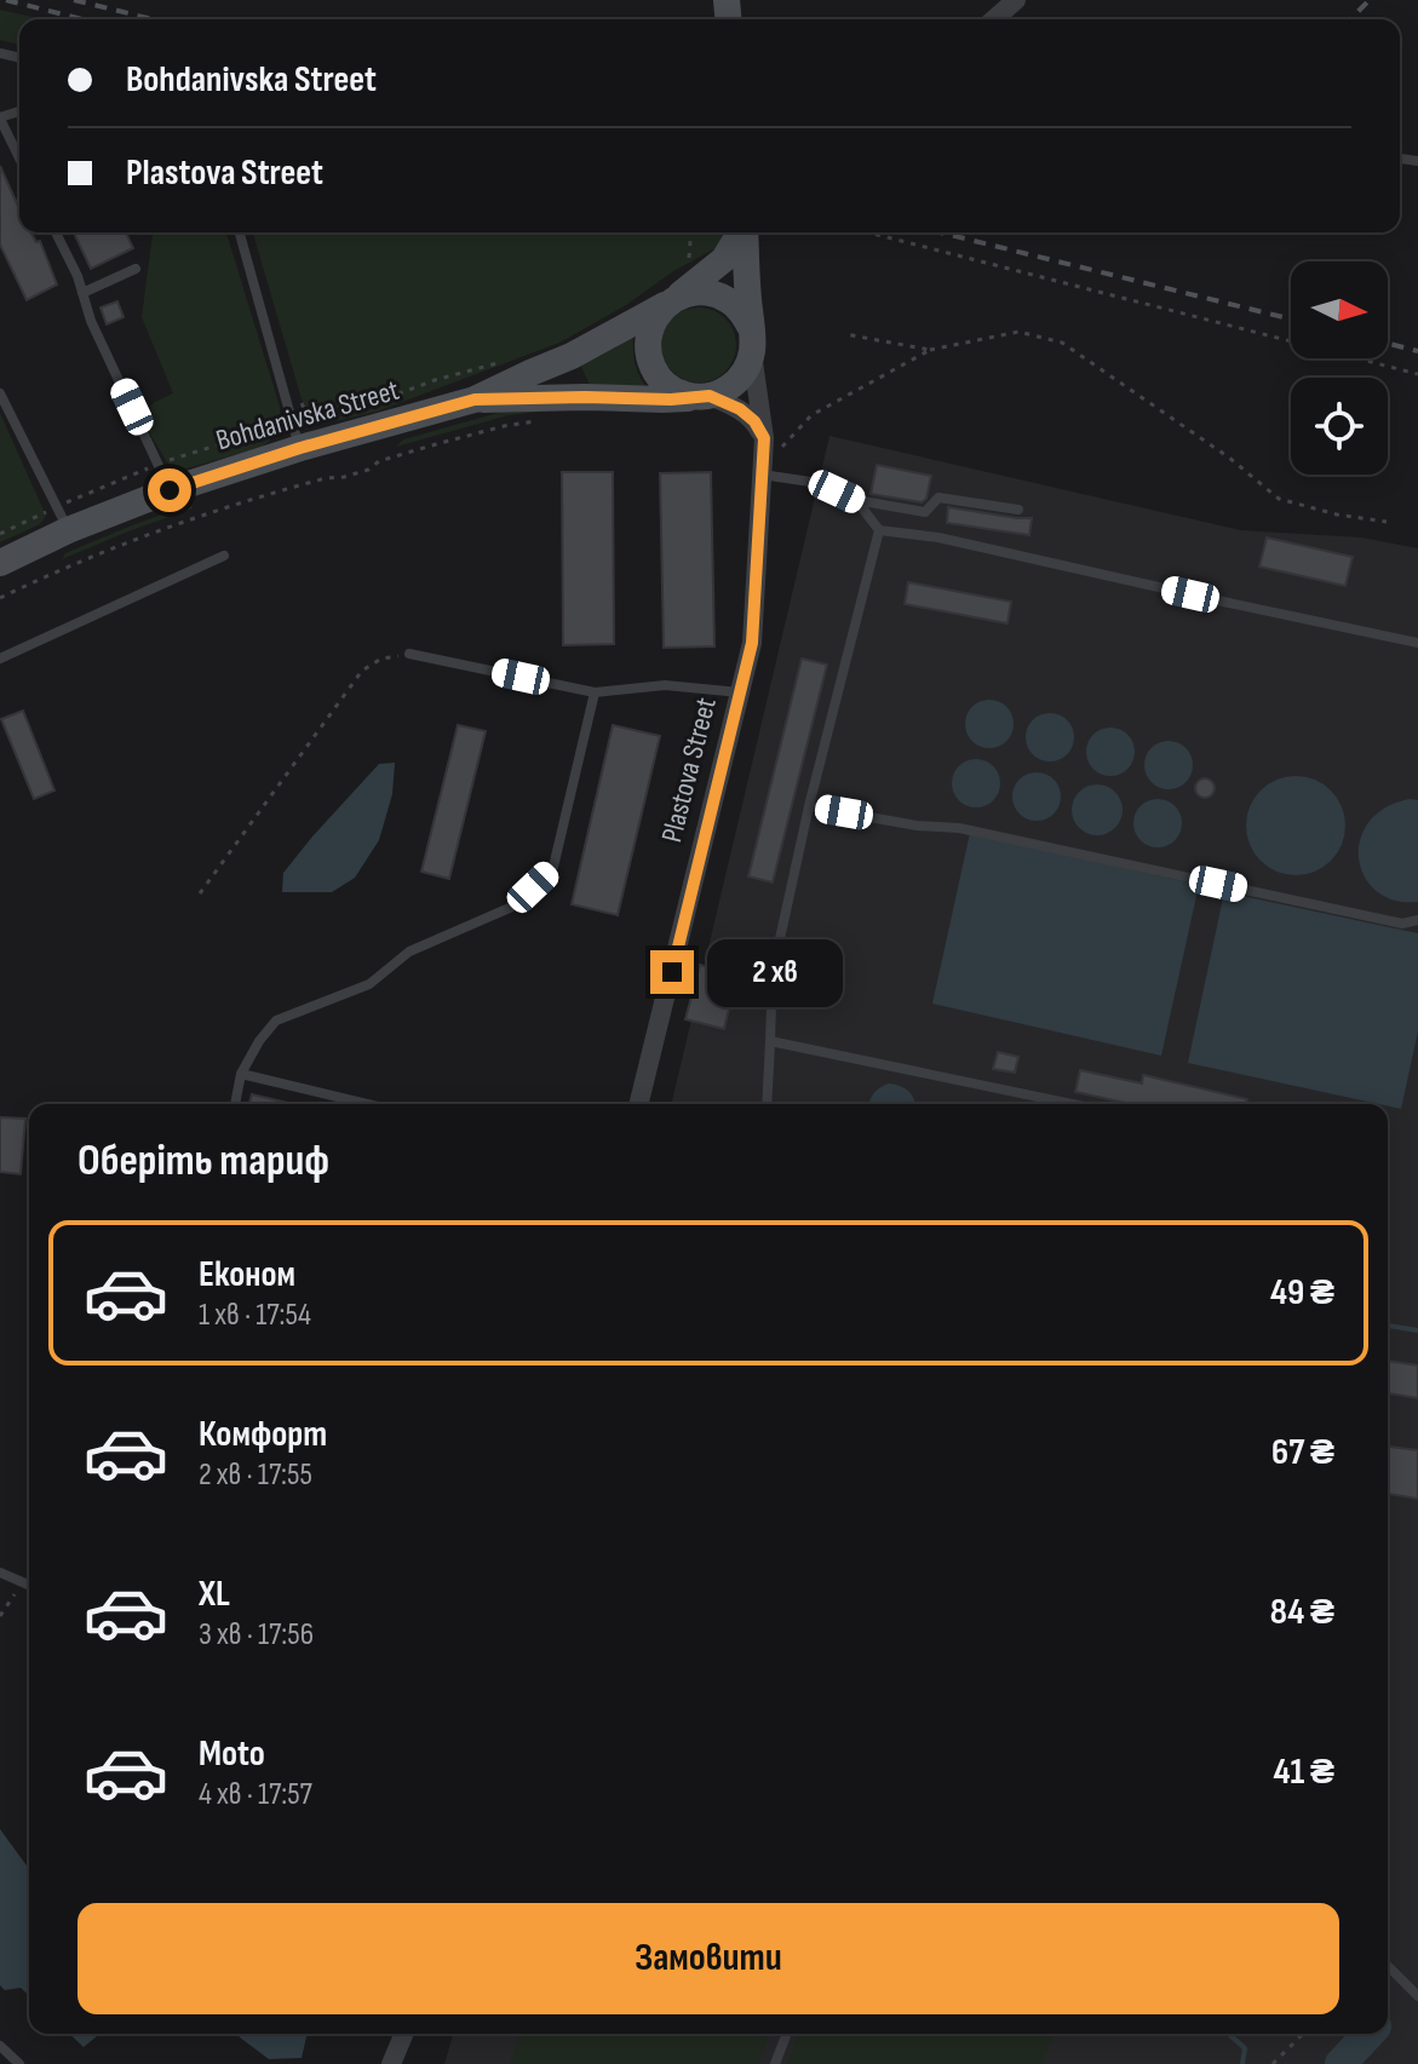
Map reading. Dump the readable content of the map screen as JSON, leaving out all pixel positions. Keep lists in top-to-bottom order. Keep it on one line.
{"streets":{"main road":["Bohdanivska Street","Plastova Street"]},"crossings":[["Bohdanivska Street","Plastova Street"]],"north":"right","page":{"banner":["Bohdanivska Street","Plastova Street"],"bubble":"2 хв","heading":"Оберіть тариф","list":[{"name":"Економ","note":"1 хв · 17:54","value":"49 ₴"},{"name":"Комфорт","note":"2 хв · 17:55","value":"67 ₴"},{"name":"XL","note":"3 хв · 17:56","value":"84 ₴"},{"name":"Moto","note":"4 хв · 17:57","value":"41 ₴"}],"buttons":"Замовити"}}
